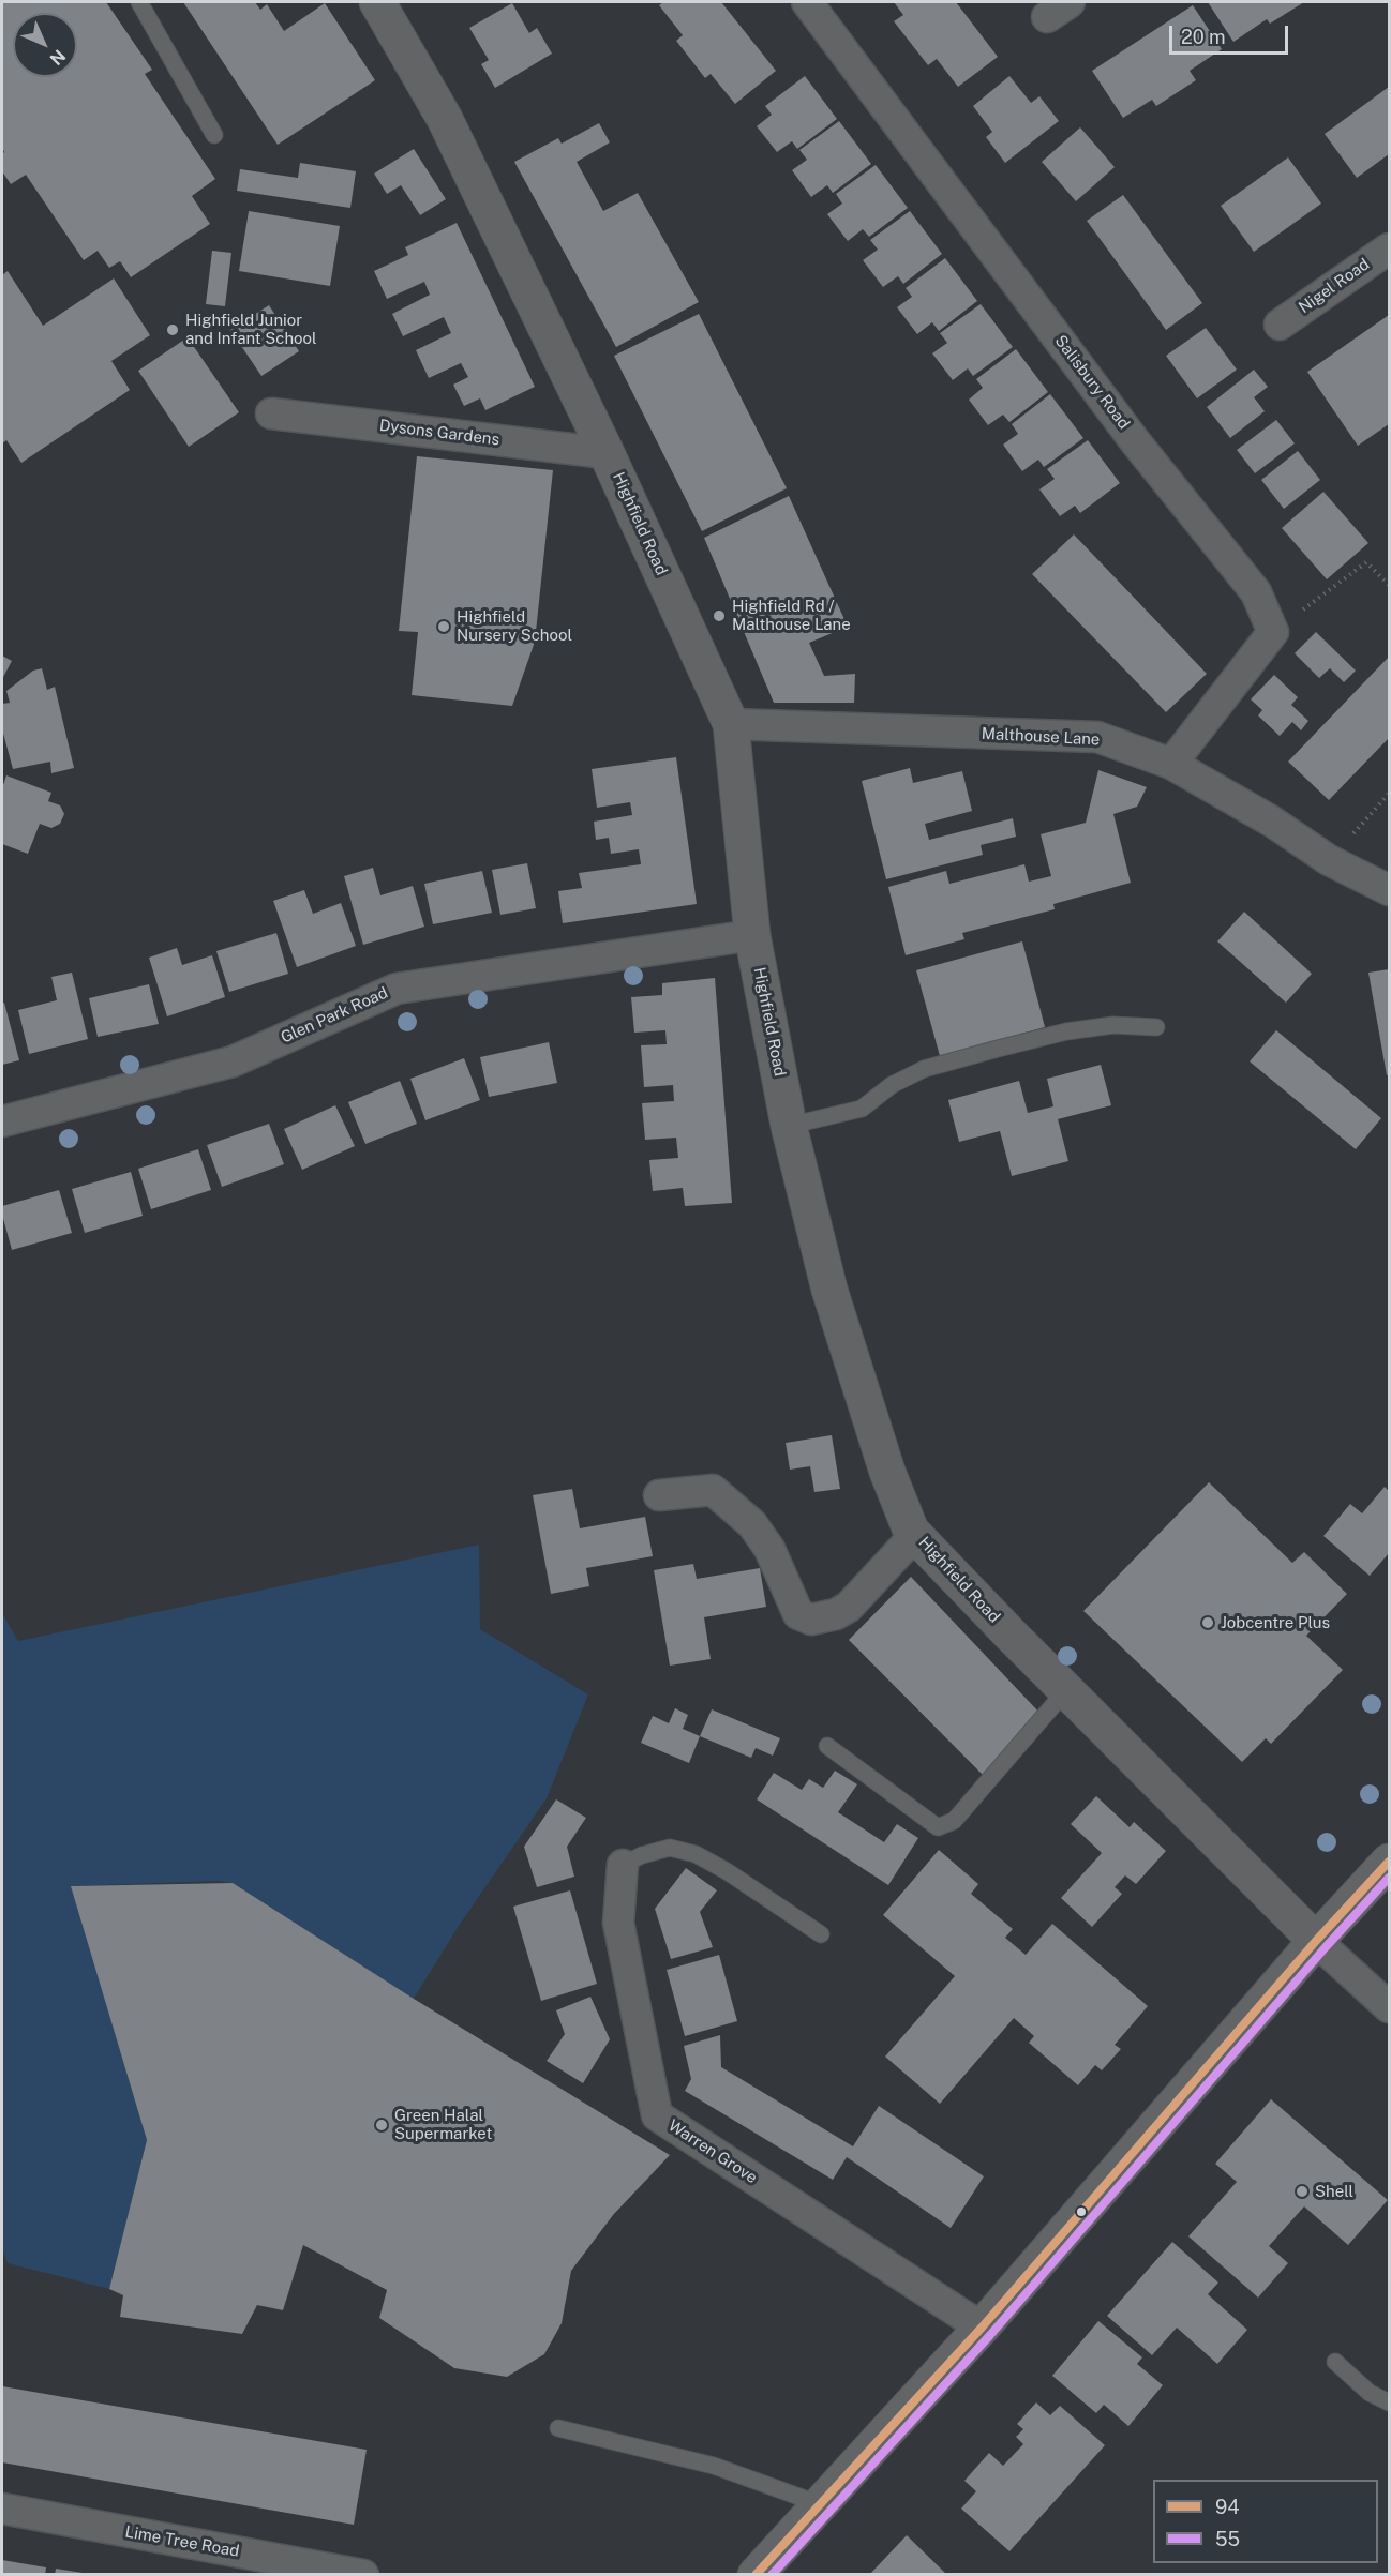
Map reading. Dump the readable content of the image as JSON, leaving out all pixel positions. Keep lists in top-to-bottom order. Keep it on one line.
{"streets":{"main road":["Highfield Road"],"street":["Nigel Road","Salisbury Road","Dysons Gardens","Malthouse Lane","Glen Park Road","Warren Grove","Lime Tree Road"]},"crossings":[["Dysons Gardens","Highfield Road"],["Highfield Road","Malthouse Lane"],["Highfield Road","Glen Park Road"]],"places":["Highfield Junior and Infant School","Highfield Rd / Malthouse Lane","Highfield Nursery School","Jobcentre Plus","Green Halal Supermarket","Shell"],"lines":["transit line 94","transit line 55"],"legend":["94","55"],"scale_bar":"20 m","north":"bottom right"}
